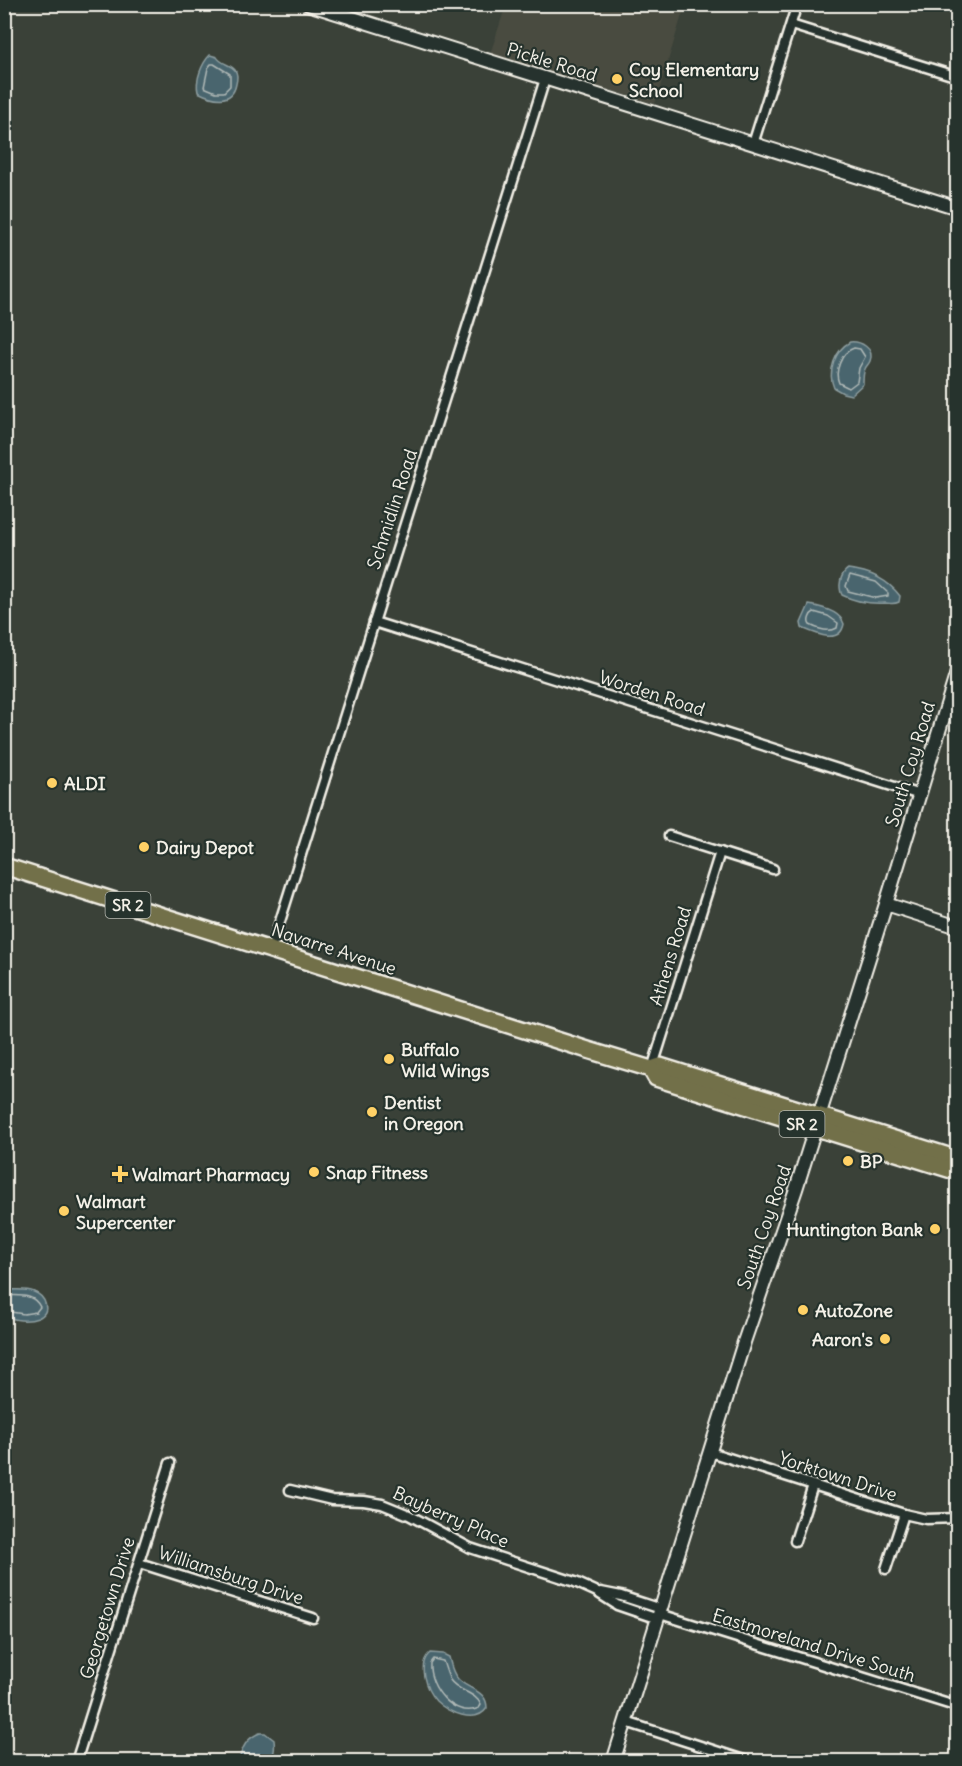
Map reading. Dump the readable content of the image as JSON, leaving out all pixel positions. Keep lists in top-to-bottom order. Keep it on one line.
{"streets":{"highway":["SR 2","Navarre Avenue"],"street":["Pickle Road","Schmidlin Road","Worden Road","South Coy Road","Athens Road","Yorktown Drive","Bayberry Place","Williamsburg Drive","Georgetown Drive","Eastmoreland Drive South"]},"crossings":[["Pickle Road","Schmidlin Road"],["Schmidlin Road","Worden Road"],["Schmidlin Road","Navarre Avenue"],["Worden Road","South Coy Road"],["South Coy Road","Navarre Avenue"],["South Coy Road","Yorktown Drive"],["South Coy Road","Bayberry Place"],["South Coy Road","Eastmoreland Drive South"],["Navarre Avenue","Athens Road"],["Bayberry Place","Eastmoreland Drive South"],["Williamsburg Drive","Georgetown Drive"]],"places":{"other":["Coy Elementary School","ALDI","Dairy Depot","Buffalo Wild Wings","Dentist in Oregon","BP","Snap Fitness","Walmart Supercenter","Huntington Bank","AutoZone","Aaron's"],"health":["Walmart Pharmacy"]}}
